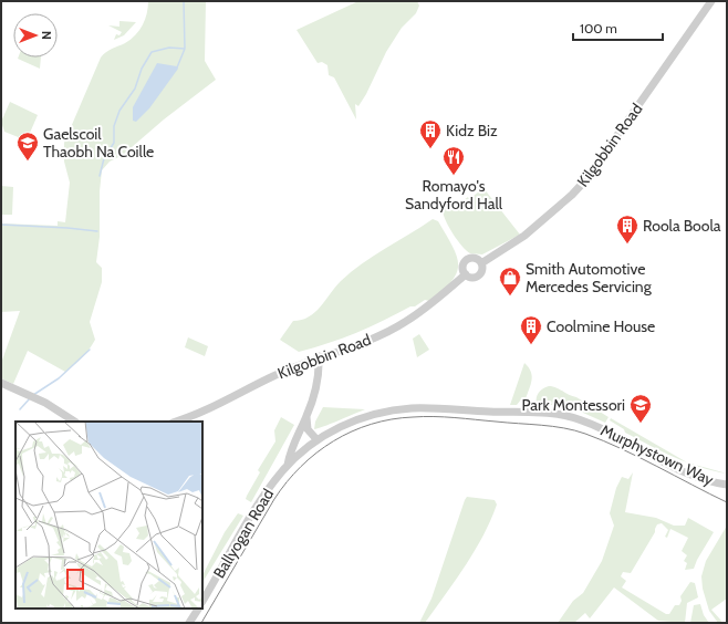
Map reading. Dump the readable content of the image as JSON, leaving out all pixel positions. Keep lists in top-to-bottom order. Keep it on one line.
{"streets":{"street":["Kilgobbin Road","Murphystown Way","Ballyogan Road"]},"crossings":[["Kilgobbin Road","Ballyogan Road"],["Murphystown Way","Ballyogan Road"]],"places":{"building":["Kidz Biz","Roola Boola","Coolmine House"],"school or university":["Gaelscoil Thaobh Na Coille","Park Montessori"],"restaurant":["Romayo's Sandyford Hall"],"shop":["Smith Automotive Mercedes Servicing"]},"scale_bar":"100 m","north":"right"}
